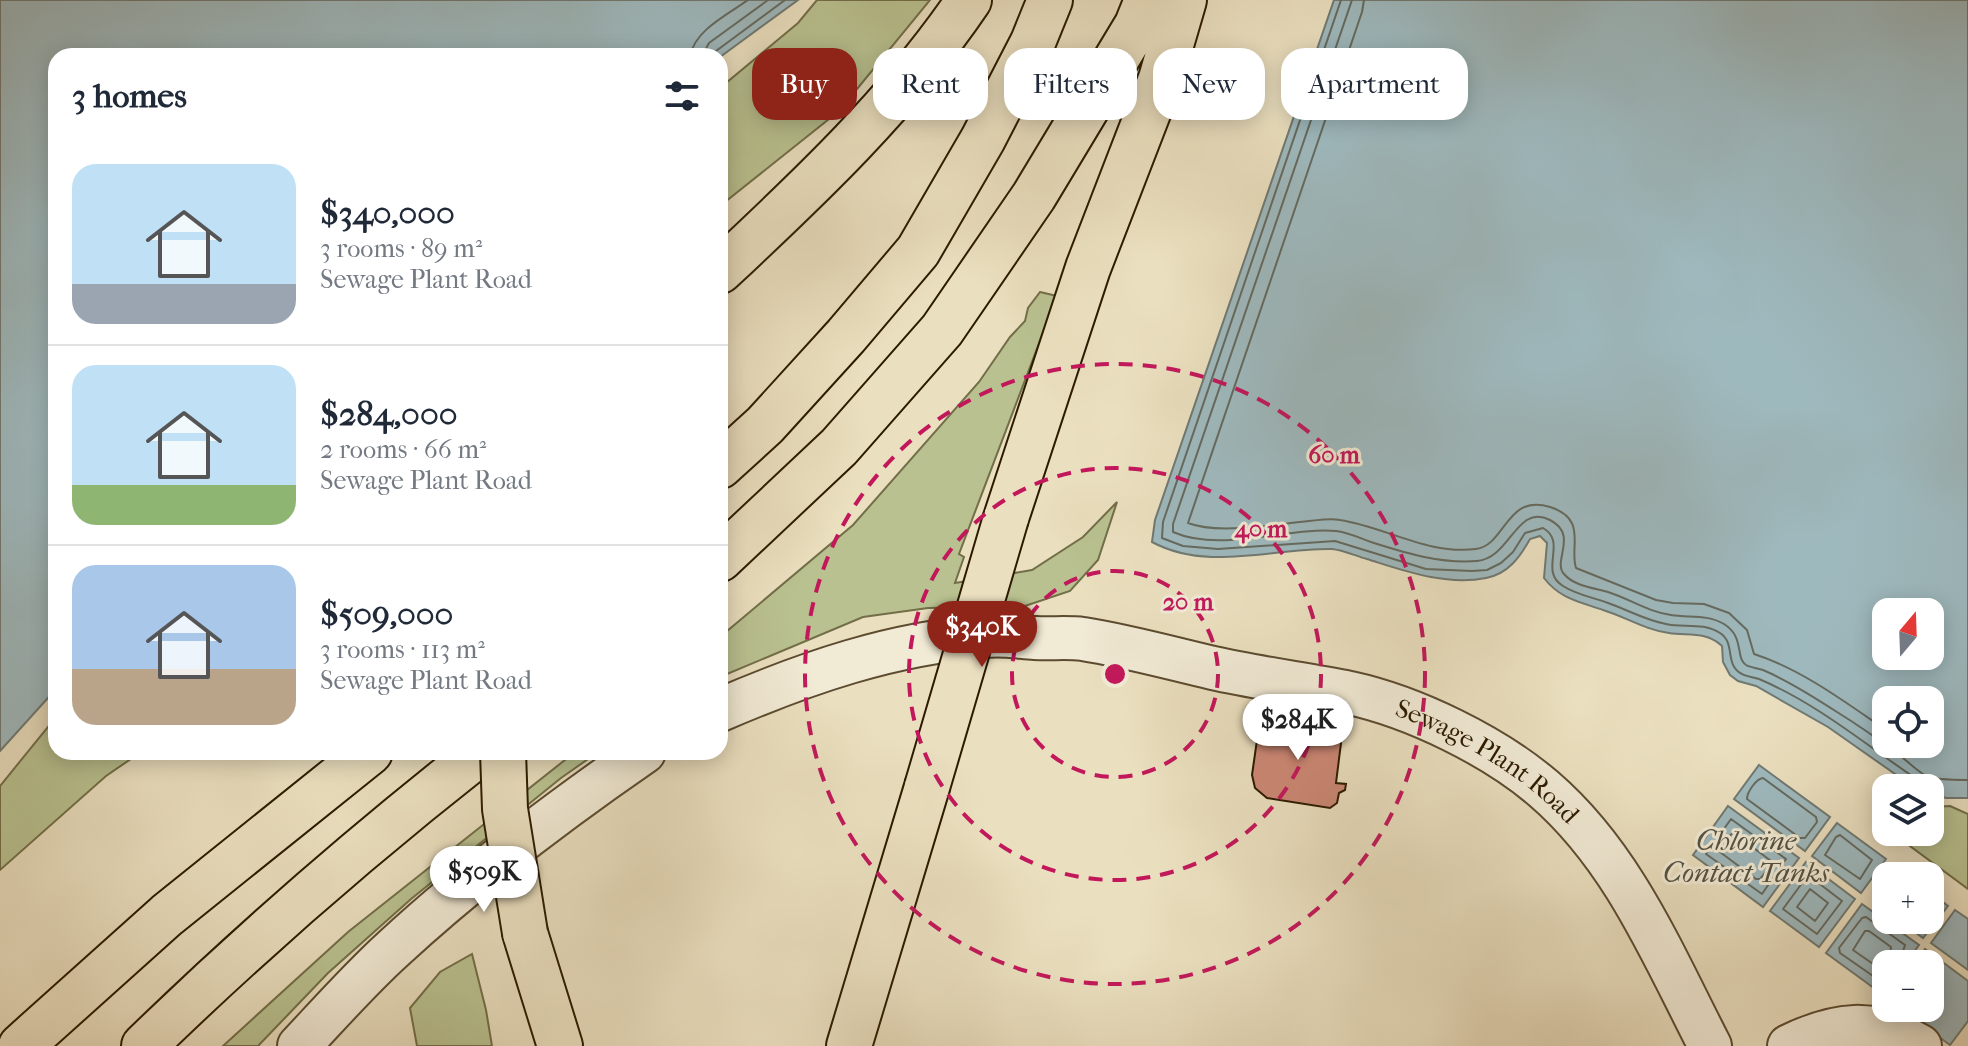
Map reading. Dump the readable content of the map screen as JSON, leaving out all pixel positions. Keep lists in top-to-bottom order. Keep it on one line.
{"streets":{"street":["Sewage Plant Road"]},"water":["Chlorine Contact Tanks"],"north":"top","page":{"chip":["Buy","Rent","Filters","New","Apartment"],"heading":"3 homes","list":[{"name":"$340,000","note":"3 rooms · 89 m² · Sewage Plant Road"},{"name":"$284,000","note":"2 rooms · 66 m² · Sewage Plant Road"},{"name":"$509,000","note":"3 rooms · 113 m² · Sewage Plant Road"}],"map_buttons":["+","−"],"price":["$340K","$284K","$509K"]},"rings":["60 m","40 m","20 m"]}
